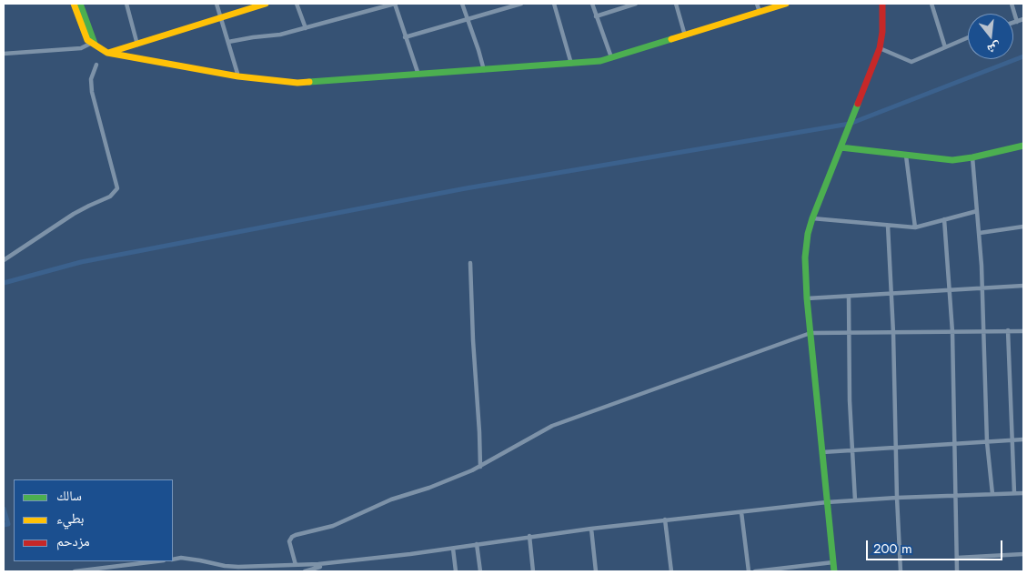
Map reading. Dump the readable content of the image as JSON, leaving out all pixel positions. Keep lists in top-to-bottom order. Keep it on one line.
{"legend":["سالك","بطيء","مزدحم"],"scale_bar":"200 m","north":"bottom"}
